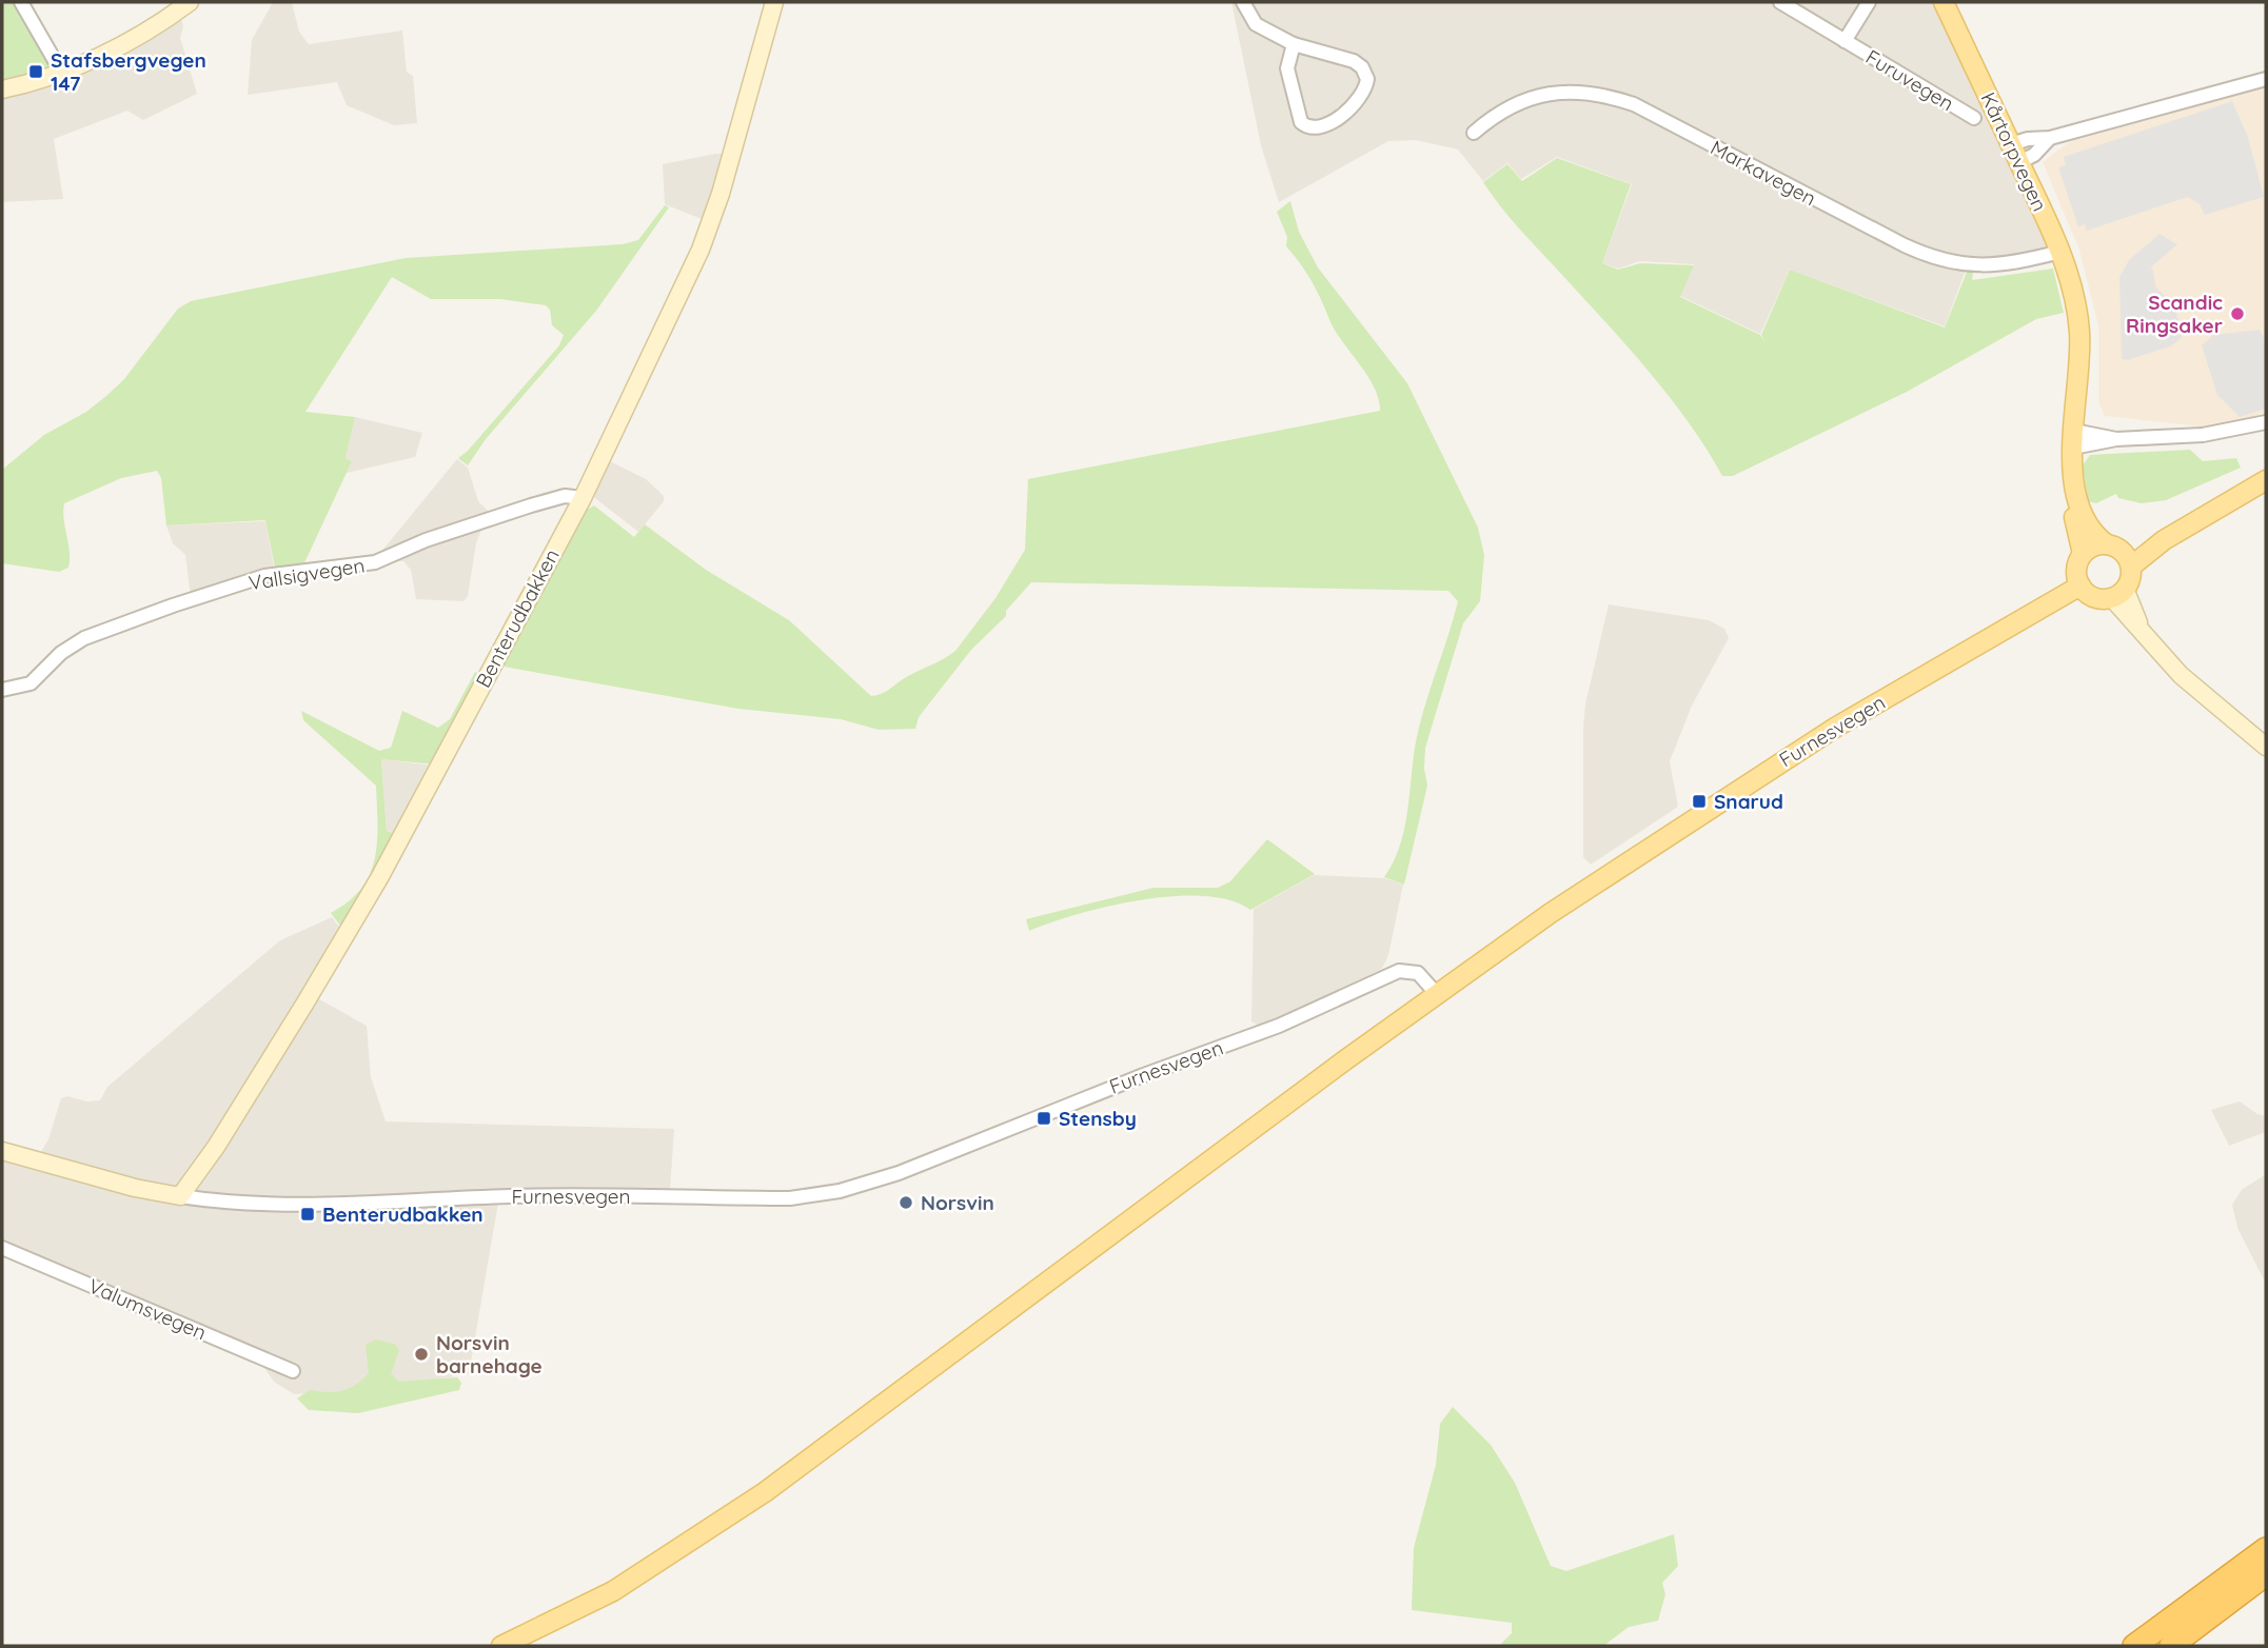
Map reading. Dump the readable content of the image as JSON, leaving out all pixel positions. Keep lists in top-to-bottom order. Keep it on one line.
{"streets":{"main road":["Kårtorpvegen","Benterudbakken","Furnesvegen"],"street":["Furuvegen","Markavegen","Vallsigvegen","Valumsvegen"]},"crossings":[["Kårtorpvegen","Markavegen"],["Kårtorpvegen","Furnesvegen"],["Vallsigvegen","Benterudbakken"],["Benterudbakken","Furnesvegen"]],"places":{"transit":["Stafsbergvegen 147","Snarud","Stensby","Benterudbakken"],"other":["Scandic Ringsaker","Norsvin","Norsvin barnehage"]}}
